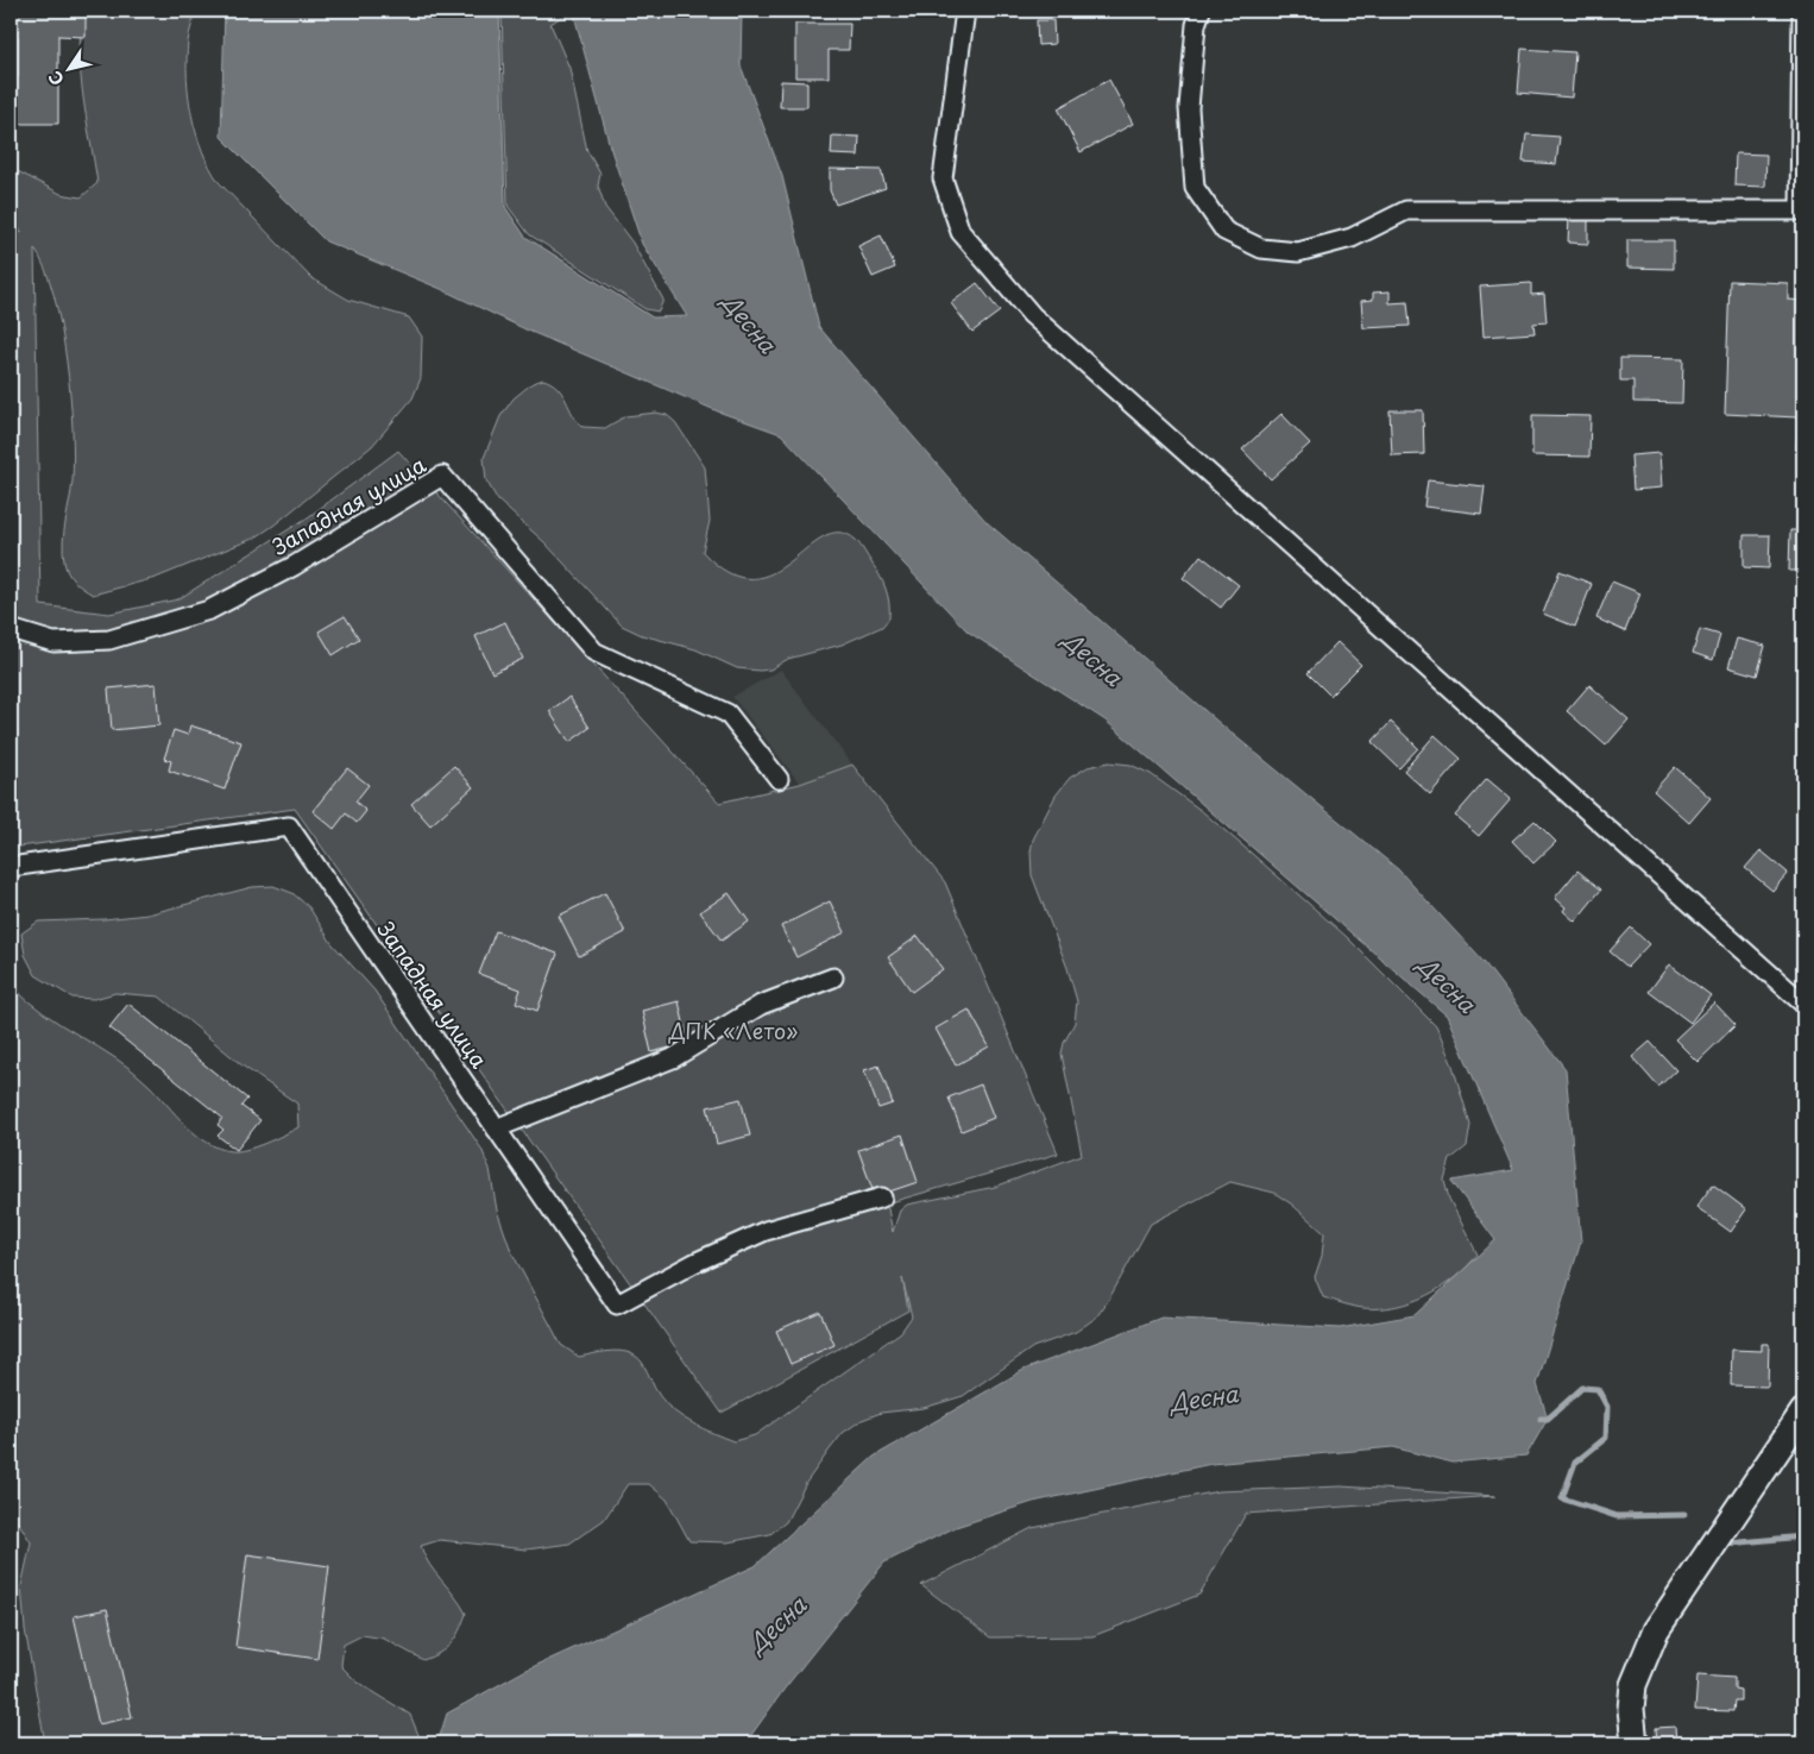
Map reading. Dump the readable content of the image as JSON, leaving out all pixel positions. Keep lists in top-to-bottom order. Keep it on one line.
{"streets":{"street":["Западная улица"]},"water":["Десна"],"parks":["ДПК «Лето»"],"north":"bottom left"}
